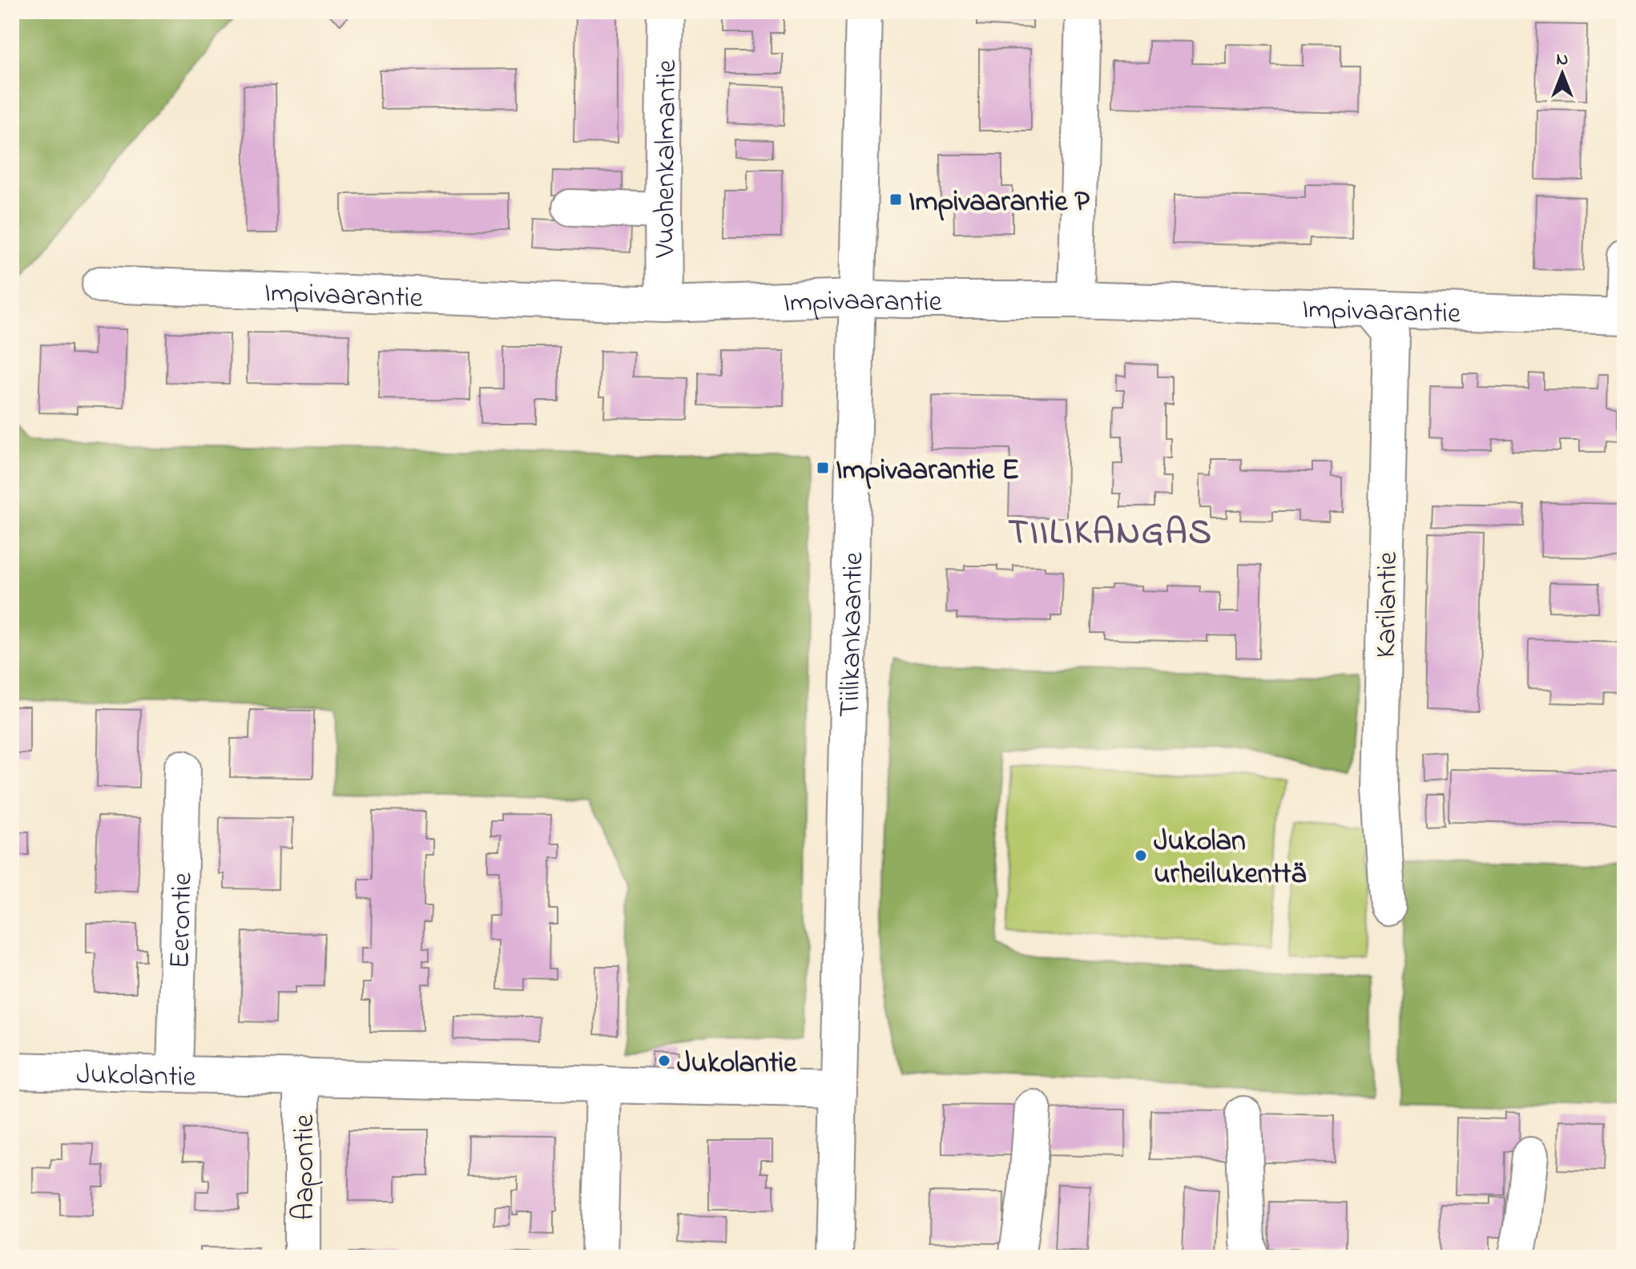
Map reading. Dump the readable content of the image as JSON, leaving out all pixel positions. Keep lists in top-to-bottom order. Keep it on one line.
{"streets":{"street":["Vuohenkalmantie","Impivaarantie","Karilantie","Tiilikankaantie","Eerontie","Jukolantie","Aapontie"]},"crossings":[["Vuohenkalmantie","Impivaarantie"],["Impivaarantie","Karilantie"],["Impivaarantie","Tiilikankaantie"],["Tiilikankaantie","Jukolantie"],["Eerontie","Jukolantie"],["Jukolantie","Aapontie"]],"districts":["TIILIKANGAS"],"places":{"transit":["Impivaarantie P","Impivaarantie E"],"other":["Jukolan urheilukenttä","Jukolantie"]},"north":"top"}
